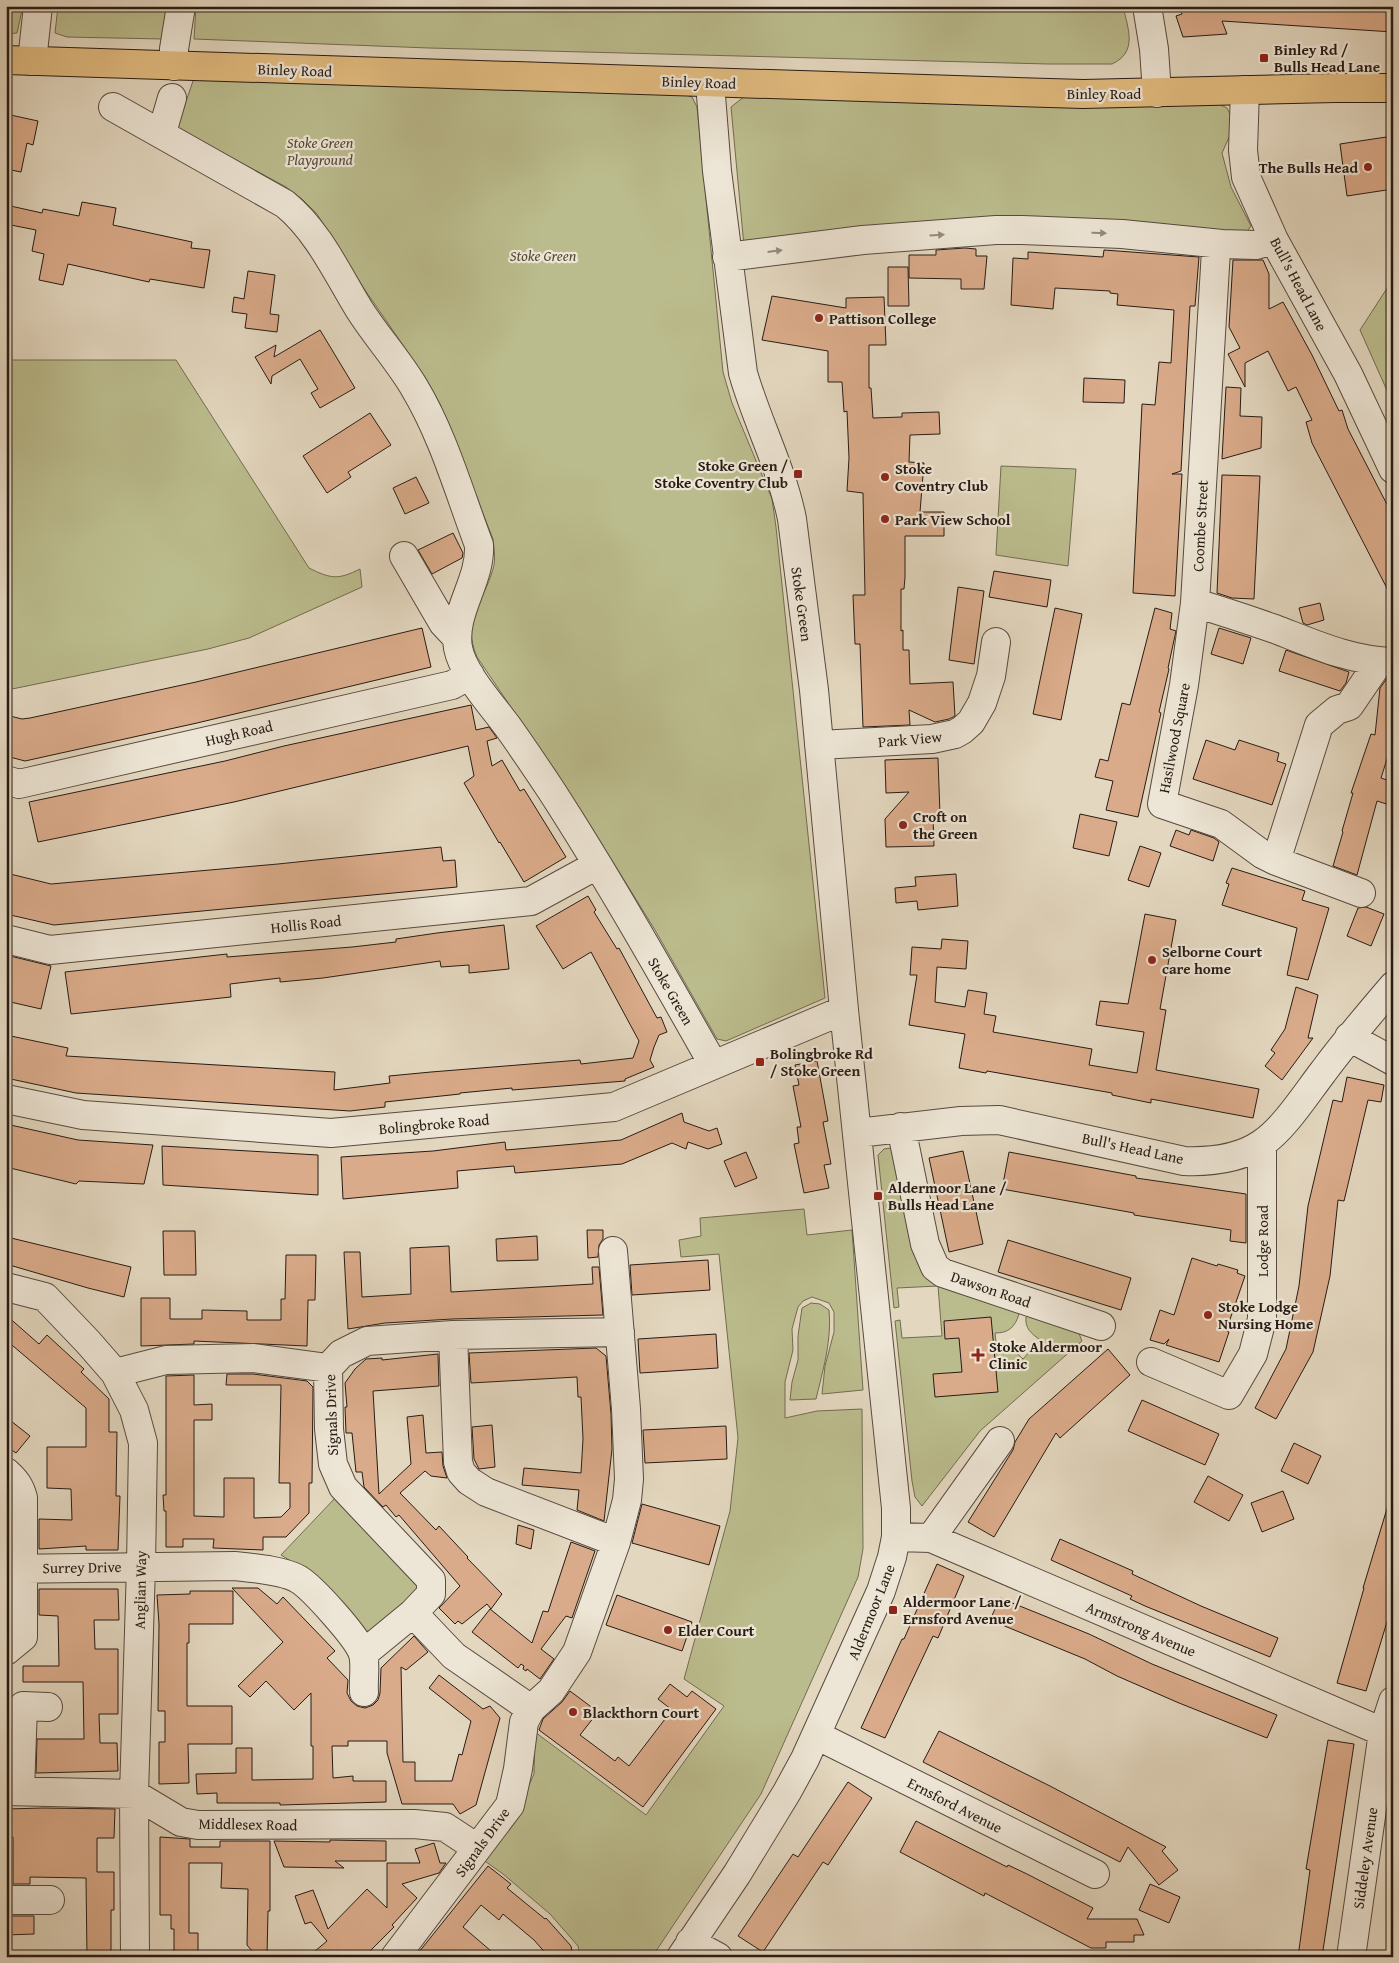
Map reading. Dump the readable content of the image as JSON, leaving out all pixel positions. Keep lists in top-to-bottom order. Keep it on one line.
{"streets":{"main road":["Binley Road"],"street":["Bull's Head Lane","Coombe Street","Stoke Green","Hugh Road","Hasilwood Square","Park View","Hollis Road","Bolingbroke Road","Lodge Road","Dawson Road","Signals Drive","Surrey Drive","Anglian Way","Aldermoor Lane","Armstrong Avenue","Ernsford Avenue","Middlesex Road","Siddeley Avenue"]},"crossings":[["Binley Road","Bull's Head Lane"],["Binley Road","Stoke Green"],["Bull's Head Lane","Stoke Green"],["Bull's Head Lane","Lodge Road"],["Bull's Head Lane","Dawson Road"],["Bull's Head Lane","Aldermoor Lane"],["Coombe Street","Hasilwood Square"],["Stoke Green","Hugh Road"],["Stoke Green","Park View"],["Stoke Green","Hollis Road"],["Stoke Green","Bolingbroke Road"],["Stoke Green","Aldermoor Lane"],["Signals Drive","Middlesex Road"],["Surrey Drive","Anglian Way"],["Anglian Way","Middlesex Road"],["Aldermoor Lane","Armstrong Avenue"],["Aldermoor Lane","Ernsford Avenue"],["Armstrong Avenue","Siddeley Avenue"]],"parks":["Stoke Green Playground","Stoke Green"],"places":{"transit":["Binley Rd / Bulls Head Lane","Stoke Green / Stoke Coventry Club","Bolingbroke Rd / Stoke Green","Aldermoor Lane / Bulls Head Lane","Aldermoor Lane / Ernsford Avenue"],"other":["The Bulls Head","Pattison College","Stoke Coventry Club","Park View School","Croft on the Green","Selborne Court care home","Stoke Lodge Nursing Home","Elder Court","Blackthorn Court"],"health":["Stoke Aldermoor Clinic"]}}
